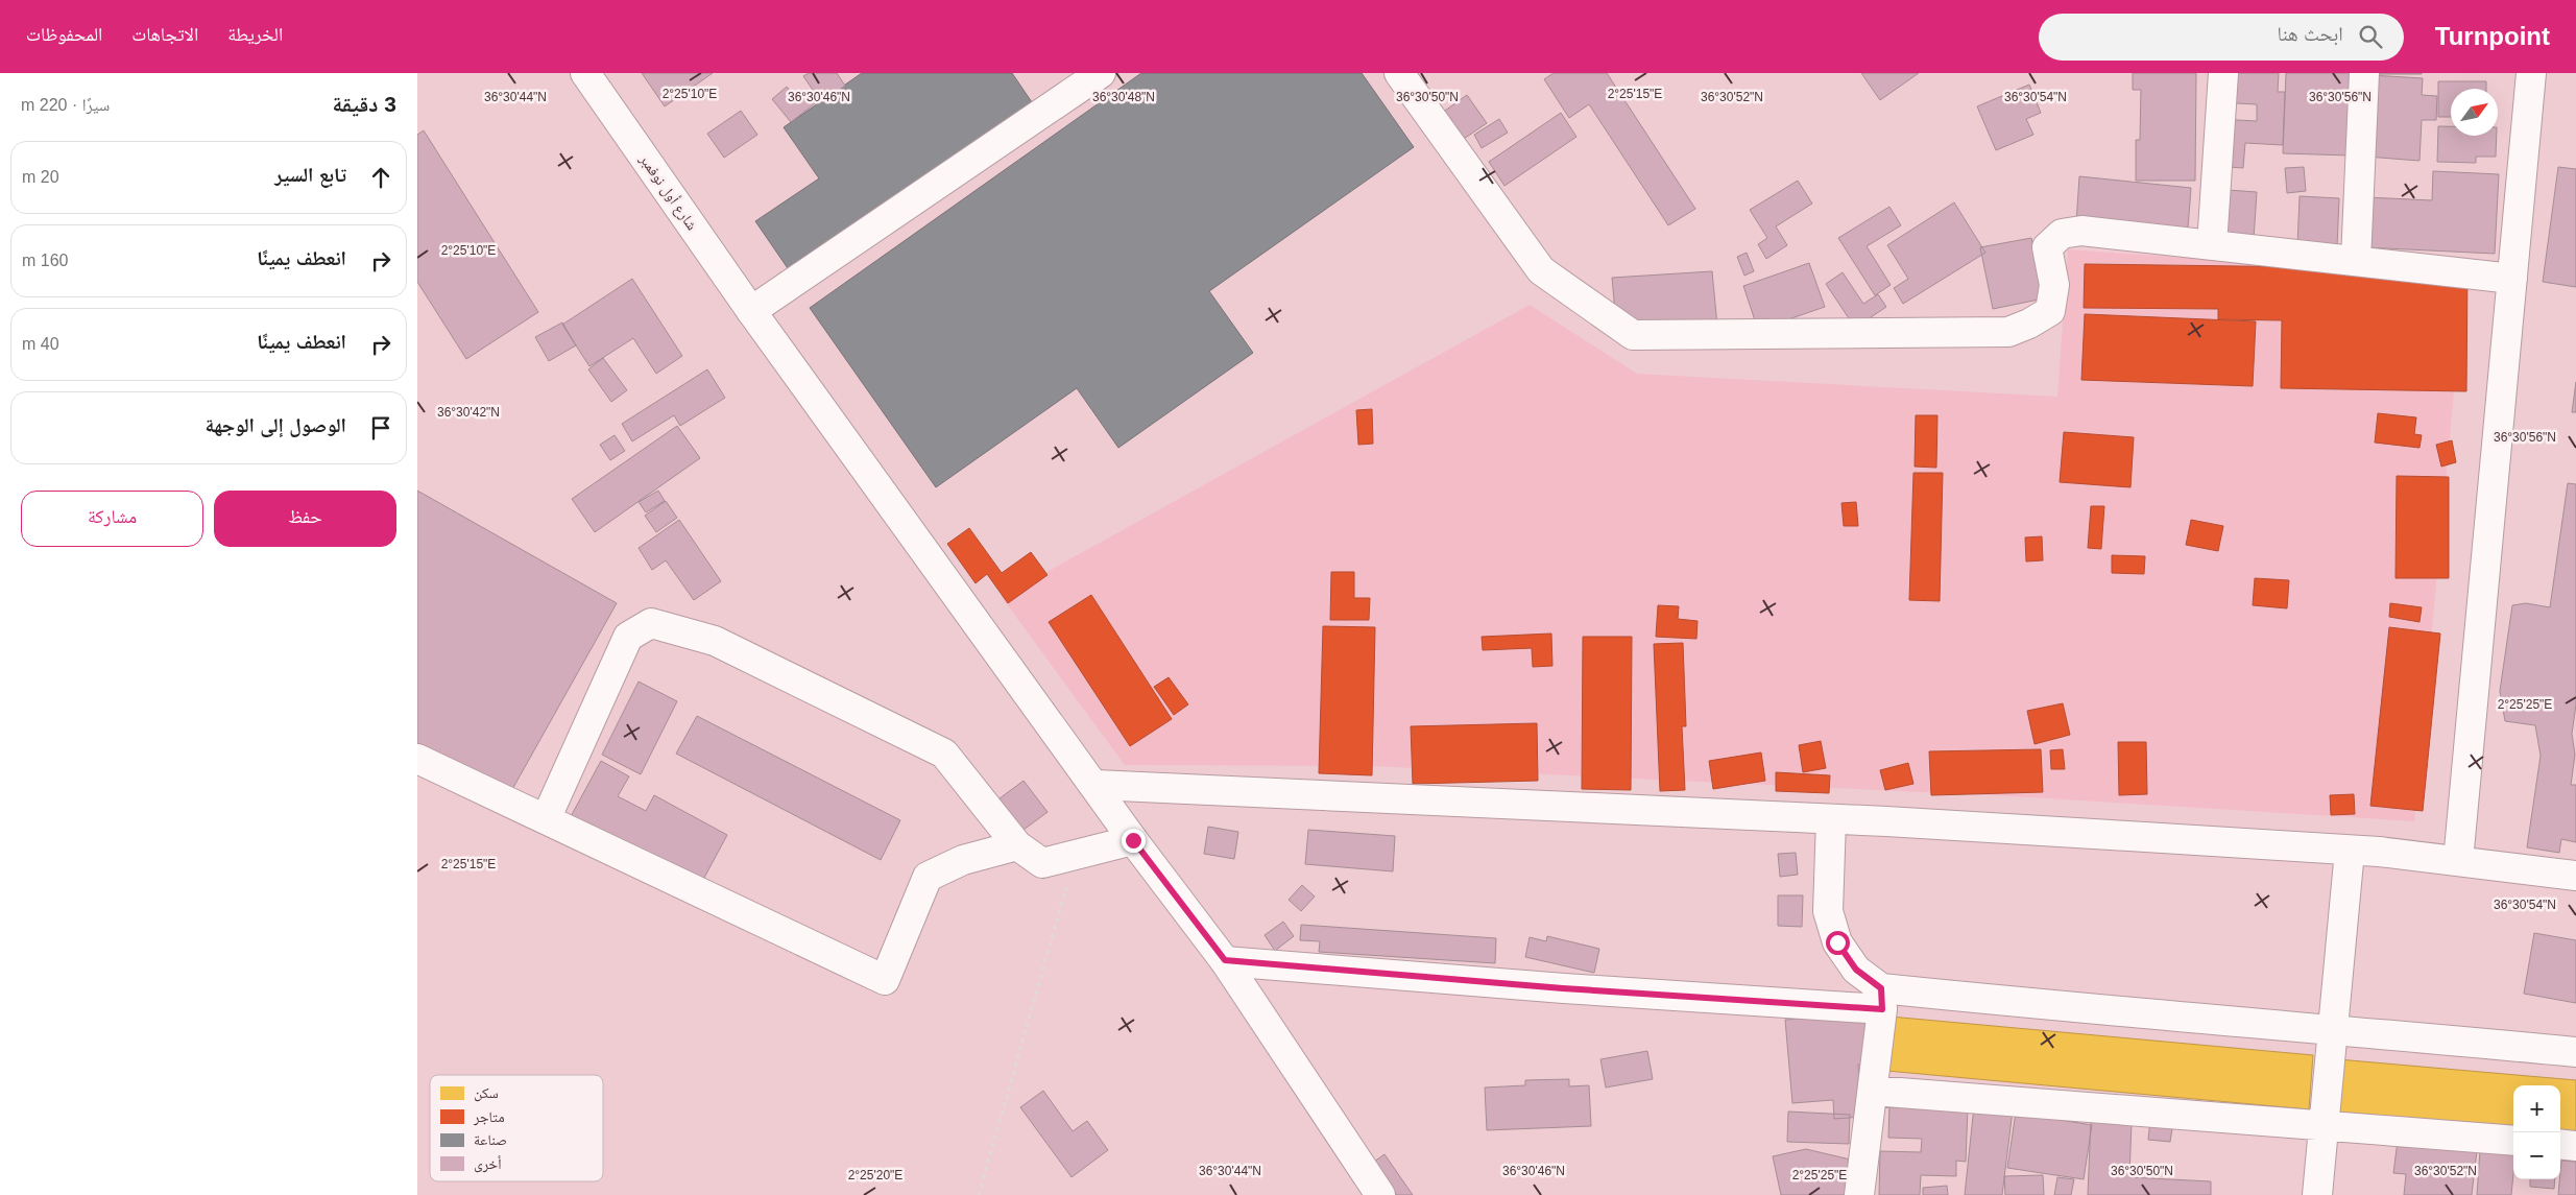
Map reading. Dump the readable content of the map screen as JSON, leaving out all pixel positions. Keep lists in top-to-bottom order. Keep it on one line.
{"streets":{"street":["شارع أول نوفمبر"]},"legend":["سكن","متاجر","صناعة","أخرى"],"north":"top right","page":{"header":"Turnpoint","search":"ابحث هنا","nav":["الخريطة","الاتجاهات","المحفوظات"],"heading":["3 دقيقة","سيرًا · 220 m"],"list":[["تابع السير","20 m"],["انعطف يمينًا","160 m"],["انعطف يمينًا","40 m"],"الوصول إلى الوجهة"],"buttons":["حفظ","مشاركة"],"map_buttons":["+","−"]},"coordinates":["2°25'10\"E","2°25'15\"E","36°30'52\"N","36°30'56\"N","36°30'44\"N","36°30'46\"N","36°30'48\"N","36°30'50\"N","36°30'54\"N","36°30'42\"N","2°25'25\"E","2°25'20\"E"]}
